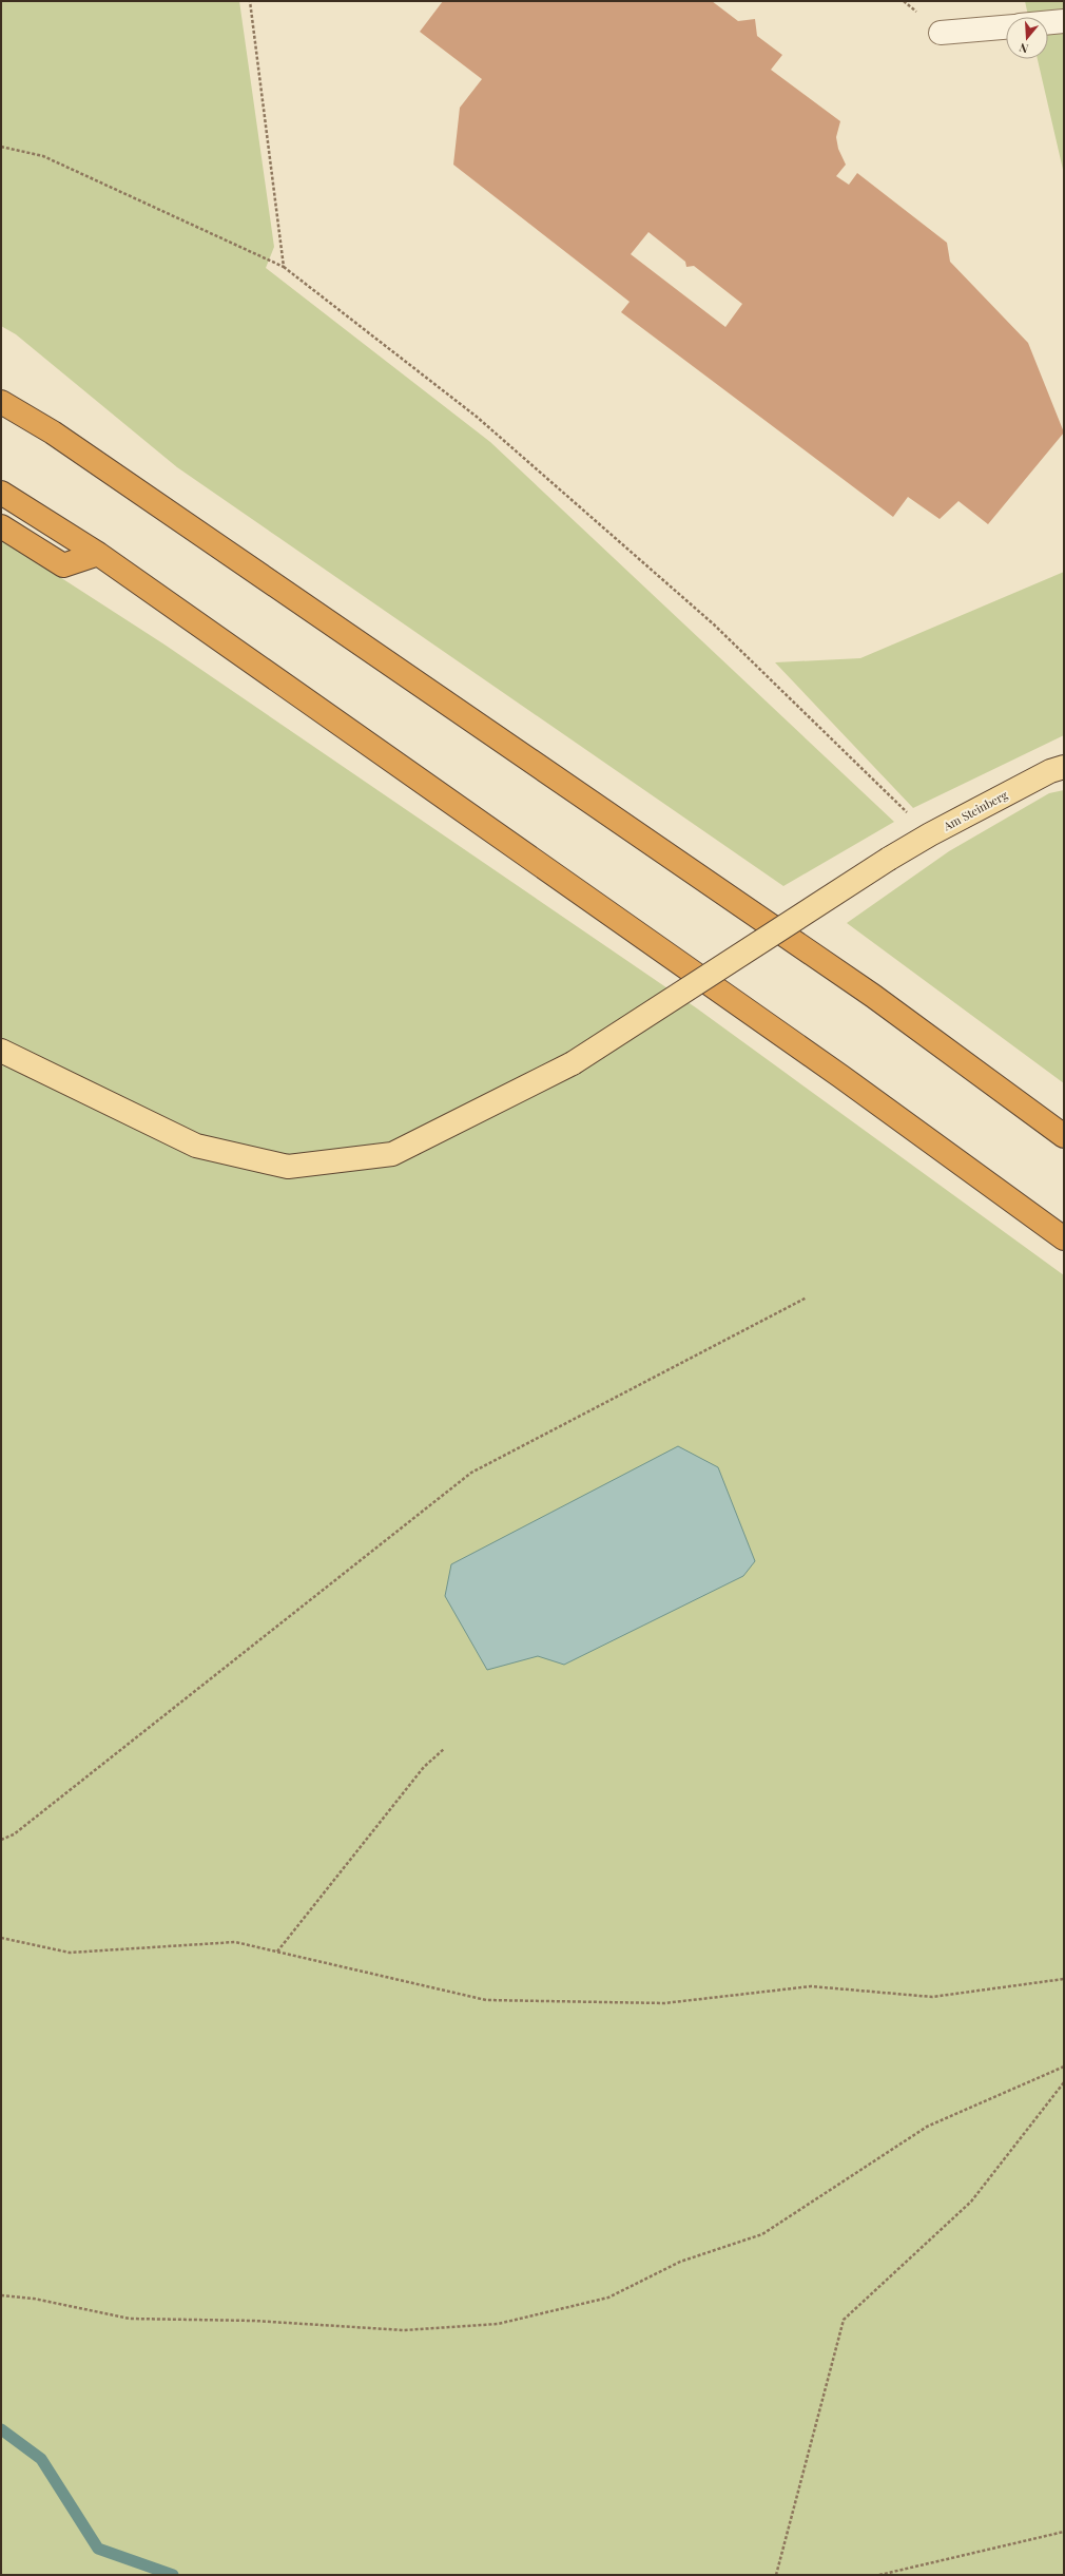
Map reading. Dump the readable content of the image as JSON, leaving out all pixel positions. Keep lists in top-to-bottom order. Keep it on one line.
{"streets":{"main road":["Am Steinberg"]},"north":"bottom"}
